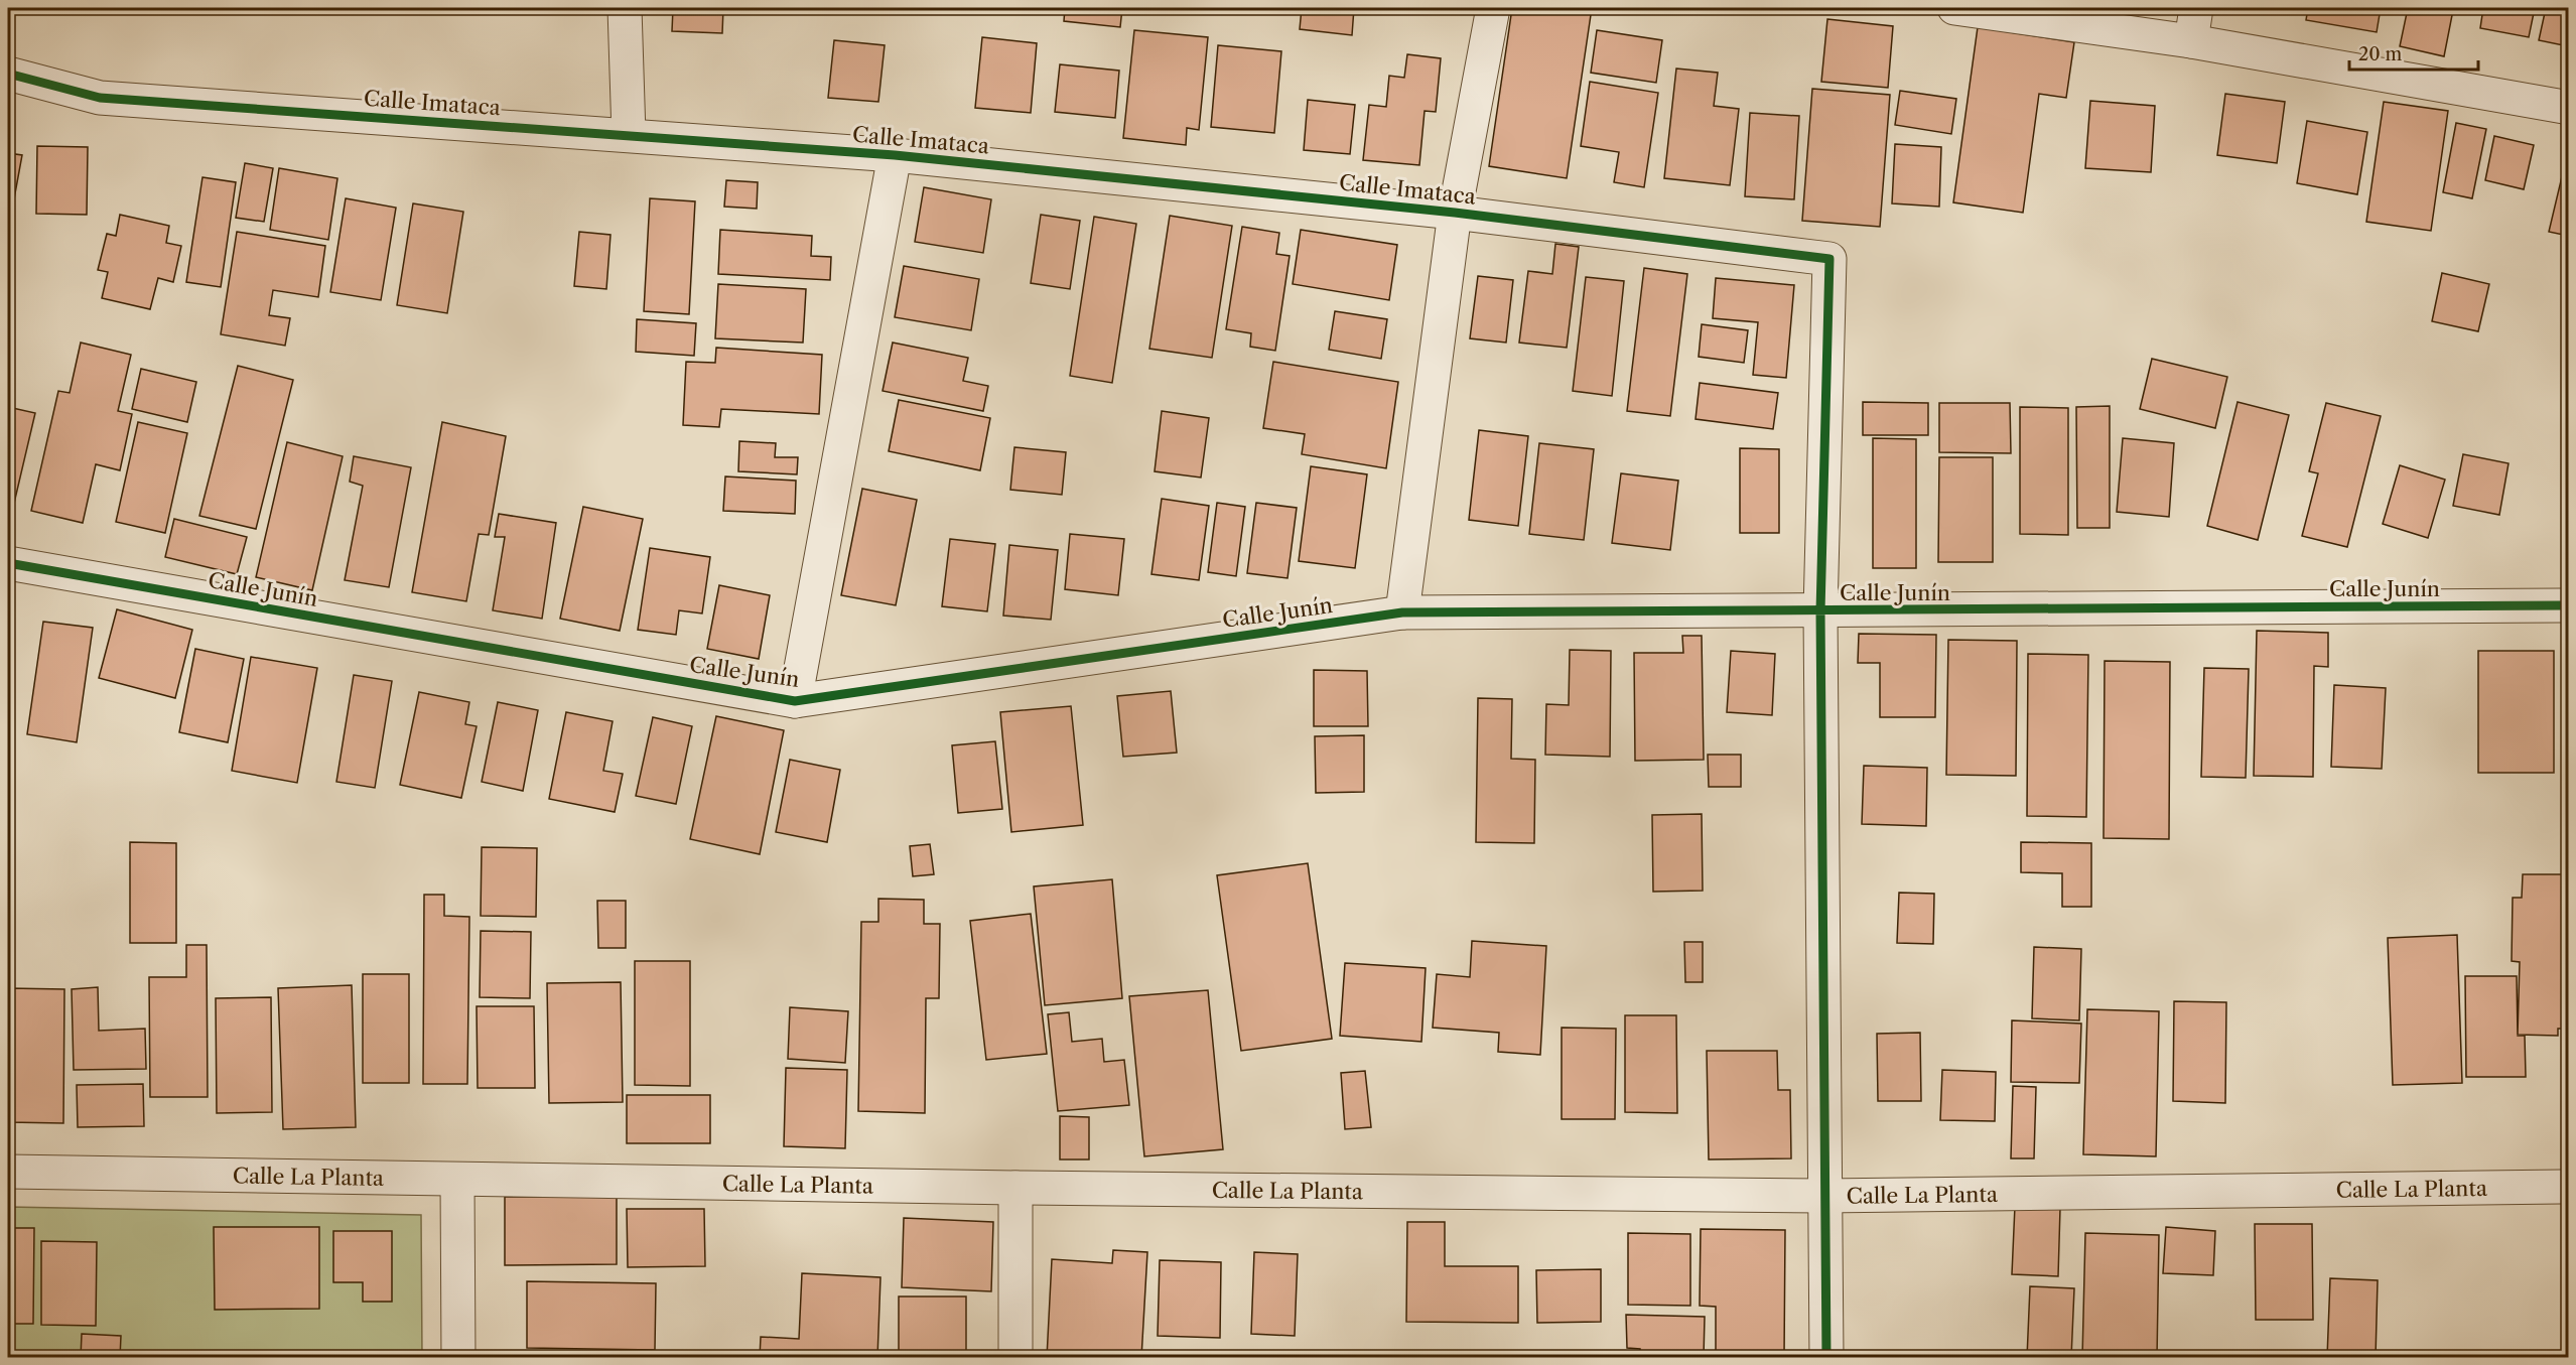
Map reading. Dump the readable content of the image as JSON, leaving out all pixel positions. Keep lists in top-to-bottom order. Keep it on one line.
{"streets":{"street":["Calle Imataca","Calle Junín","Calle La Planta"]},"crossings":[["Calle Imataca","Calle Junín"]],"scale_bar":"20 m"}
